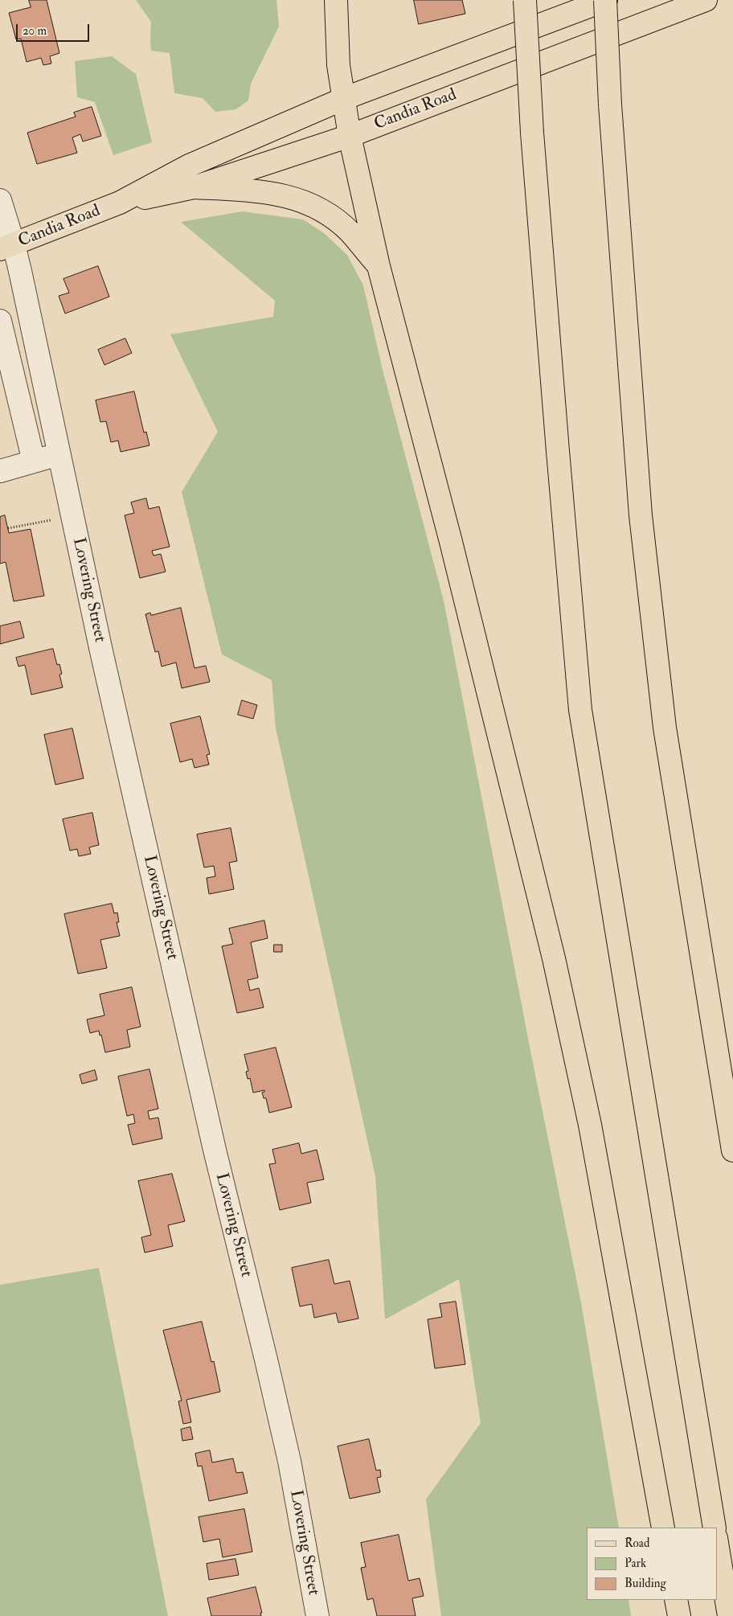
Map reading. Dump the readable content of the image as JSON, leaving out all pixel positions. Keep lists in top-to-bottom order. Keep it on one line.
{"streets":{"main road":["Candia Road"],"street":["Lovering Street"]},"crossings":[["Candia Road","Lovering Street"]],"legend":["Road","Park","Building"],"scale_bar":"20 m"}
